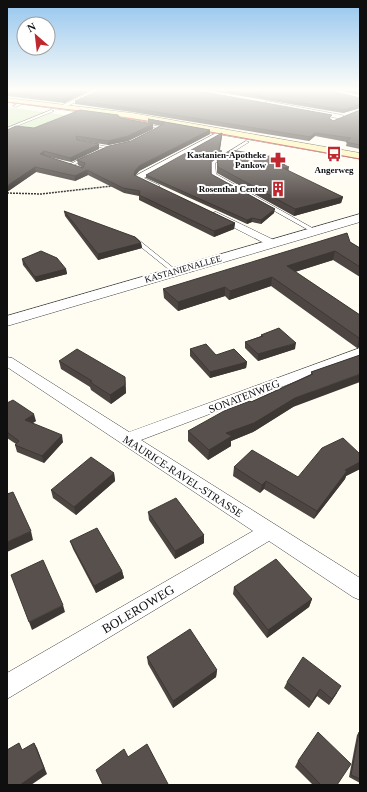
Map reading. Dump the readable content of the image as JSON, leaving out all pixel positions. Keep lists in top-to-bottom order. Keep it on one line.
{"streets":{"street":["KASTANIENALLEE","SONATENWEG","MAURICE-RAVEL-STRASSE","BOLEROWEG"]},"crossings":[["SONATENWEG","MAURICE-RAVEL-STRASSE"],["MAURICE-RAVEL-STRASSE","BOLEROWEG"]],"places":{"bus stop":["Angerweg"],"pharmacy":["Kastanien-Apotheke Pankow"],"building":["Rosenthal Center"]},"north":"top left"}
